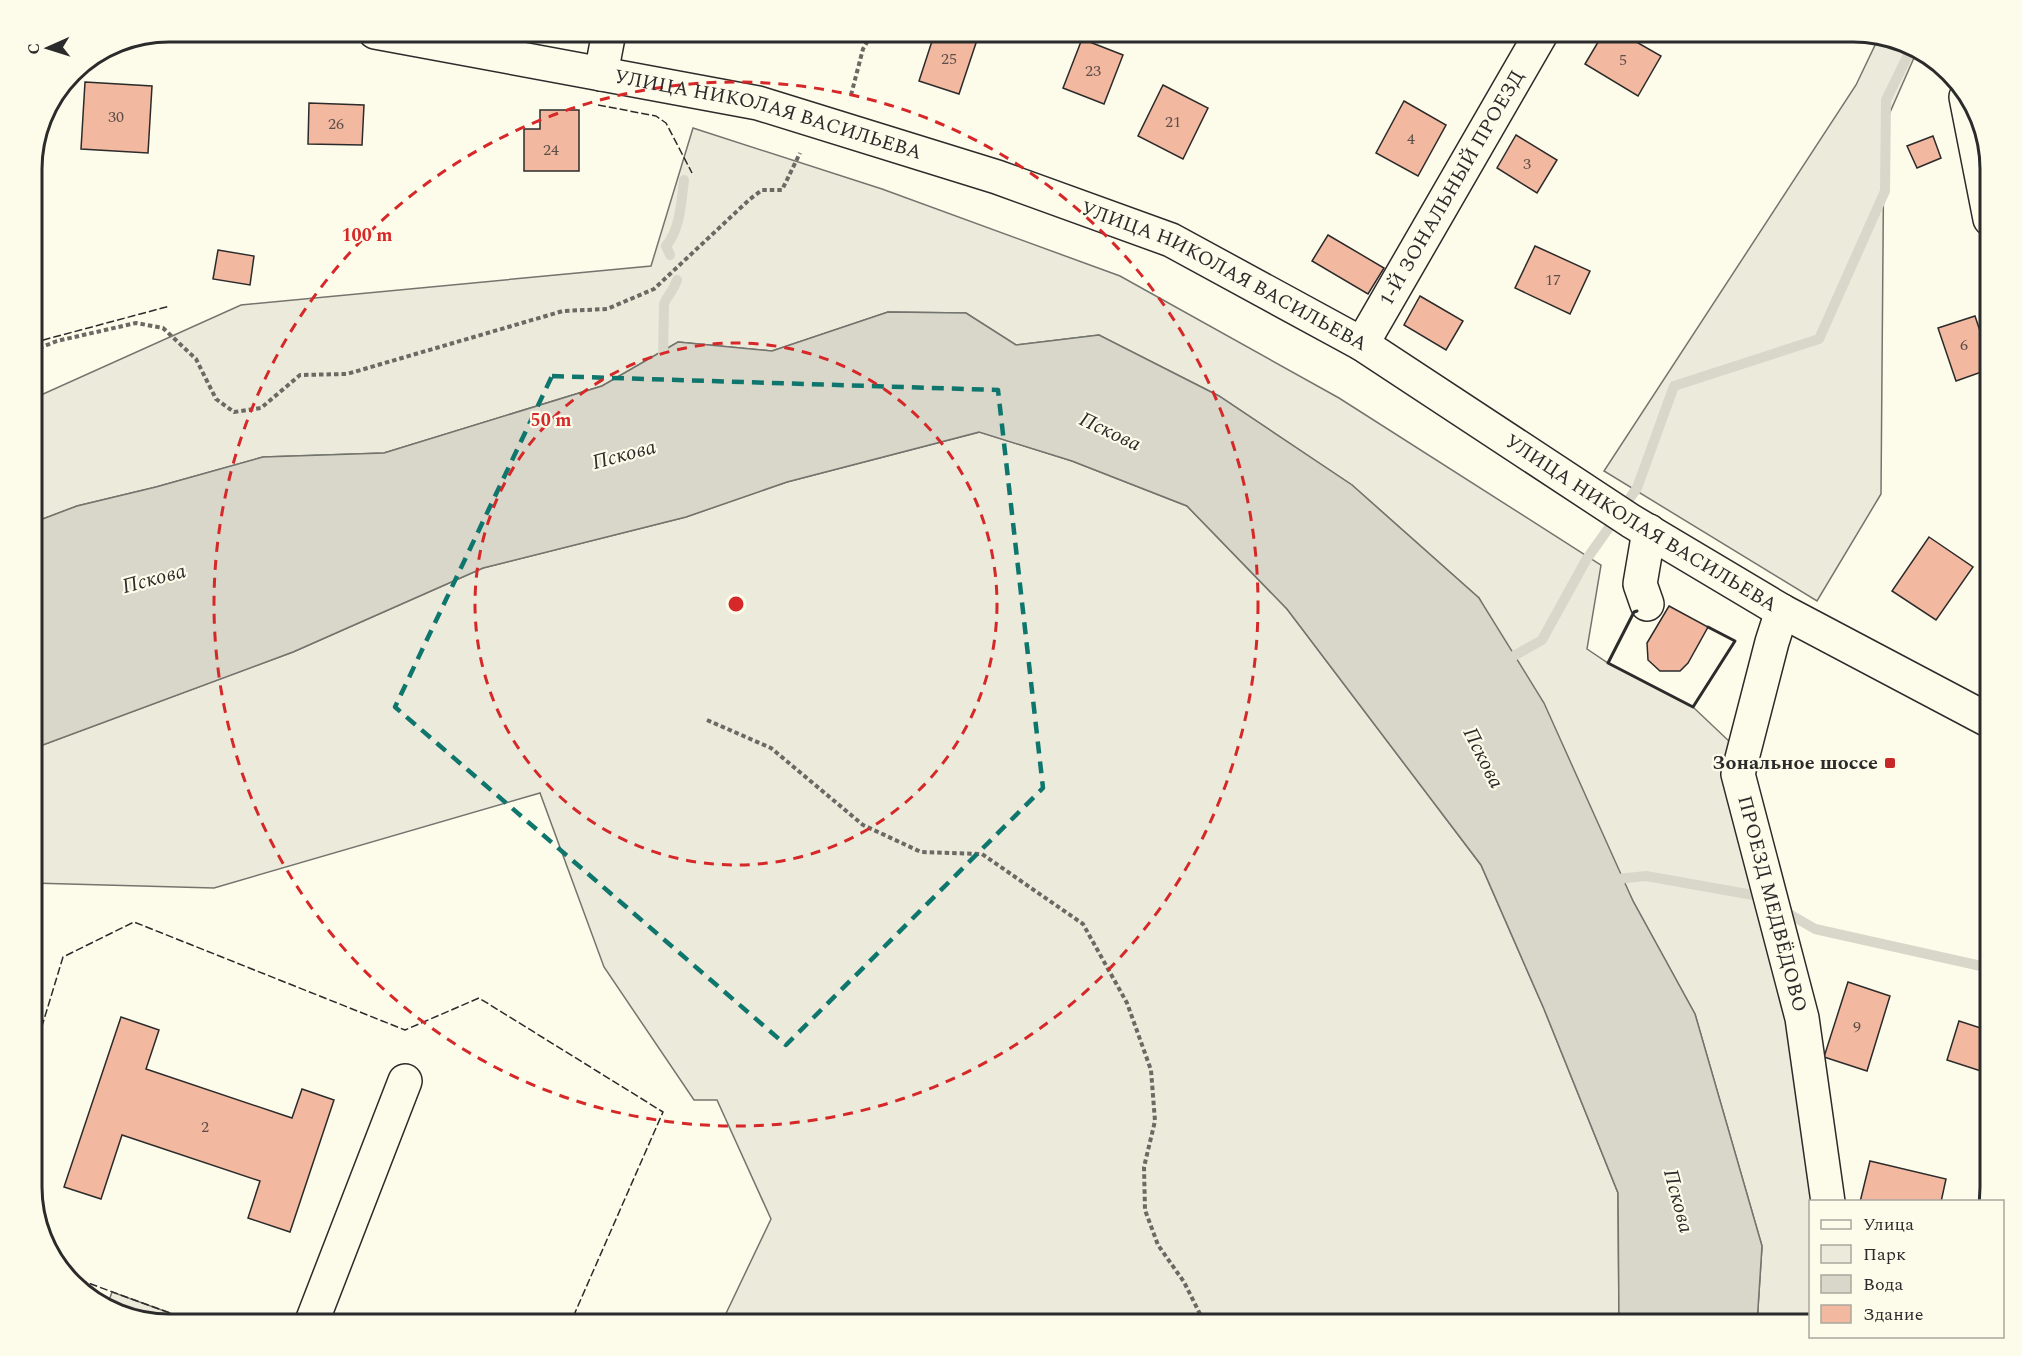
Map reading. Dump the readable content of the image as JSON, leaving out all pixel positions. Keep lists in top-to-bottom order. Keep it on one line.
{"streets":{"main road":["УЛИЦА НИКОЛАЯ ВАСИЛЬЕВА","1-Й ЗОНАЛЬНЫЙ ПРОЕЗД","ПРОЕЗД МЕДВЁДОВО"]},"crossings":[["УЛИЦА НИКОЛАЯ ВАСИЛЬЕВА","1-Й ЗОНАЛЬНЫЙ ПРОЕЗД"],["УЛИЦА НИКОЛАЯ ВАСИЛЬЕВА","ПРОЕЗД МЕДВЁДОВО"]],"water":["Пскова"],"places":{"transit":["Зональное шоссе"]},"house_numbers":["25","5","23","30","21","26","4","24","3","17","6","9","2"],"legend":["Улица","Парк","Вода","Здание"],"north":"left","rings":["100 m","50 m"]}
